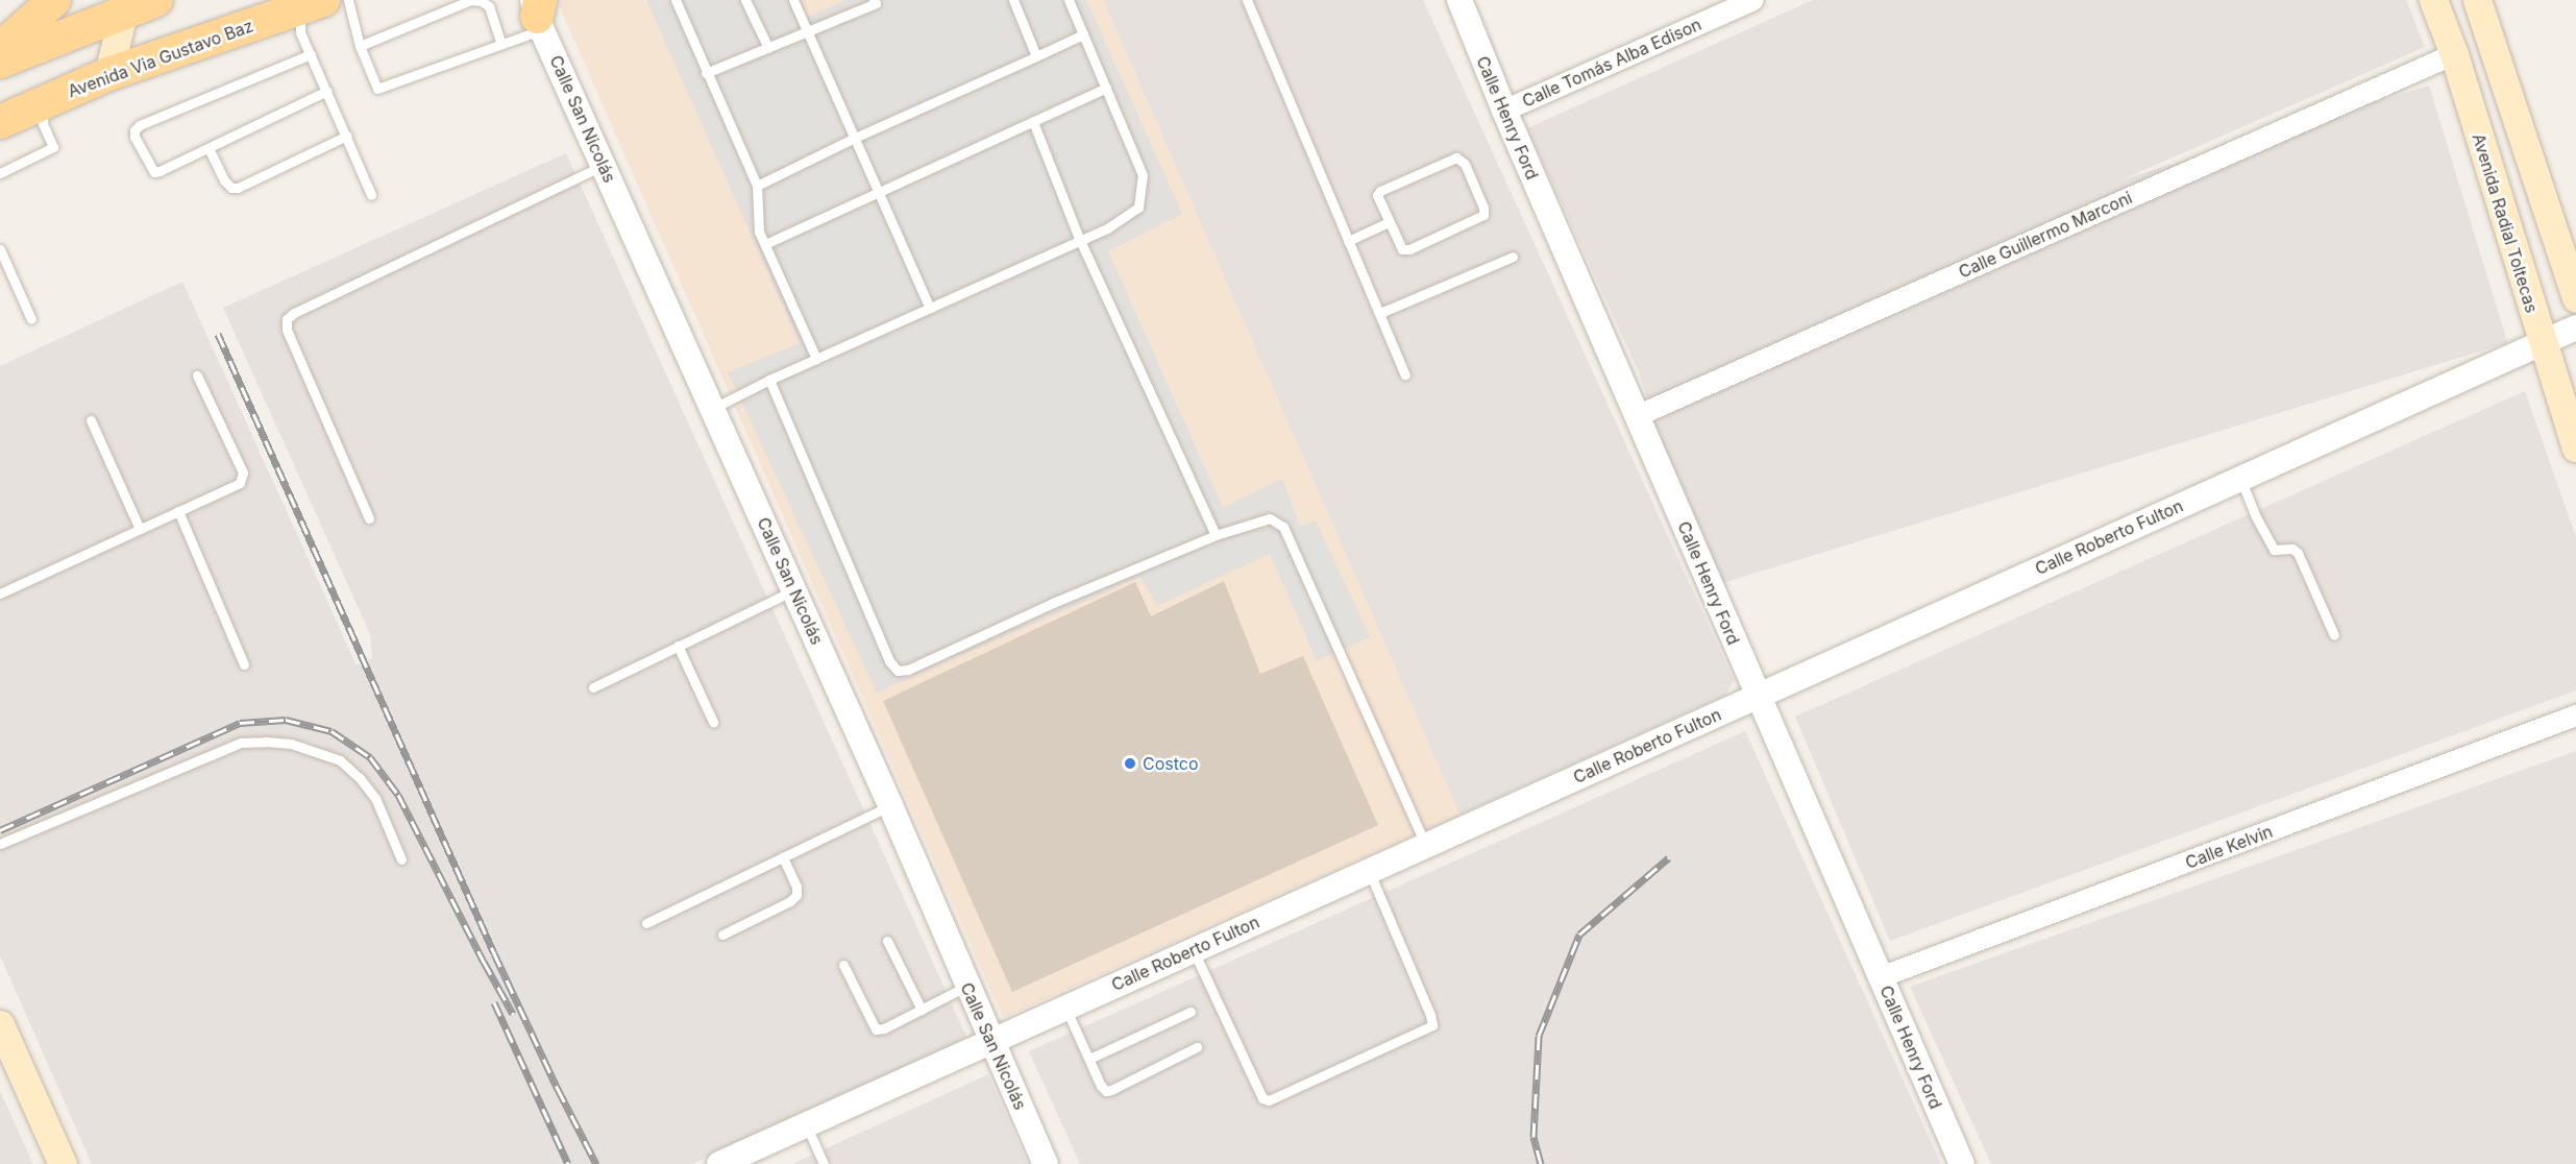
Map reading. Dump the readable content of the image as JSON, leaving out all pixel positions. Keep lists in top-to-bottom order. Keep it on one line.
{"streets":{"main road":["Avenida Via Gustavo Baz","Avenida Radial Toltecas"],"street":["Calle Tomás Alba Edison","Calle Henry Ford","Calle San Nicolás","Calle Guillermo Marconi","Calle Roberto Fulton","Calle Kelvin"]},"crossings":[["Calle Tomás Alba Edison","Calle Henry Ford"],["Calle Henry Ford","Calle Guillermo Marconi"],["Calle Henry Ford","Calle Roberto Fulton"],["Calle Henry Ford","Calle Kelvin"],["Calle San Nicolás","Calle Roberto Fulton"],["Avenida Radial Toltecas","Calle Guillermo Marconi"],["Avenida Radial Toltecas","Calle Roberto Fulton"]],"places":["Costco"]}
